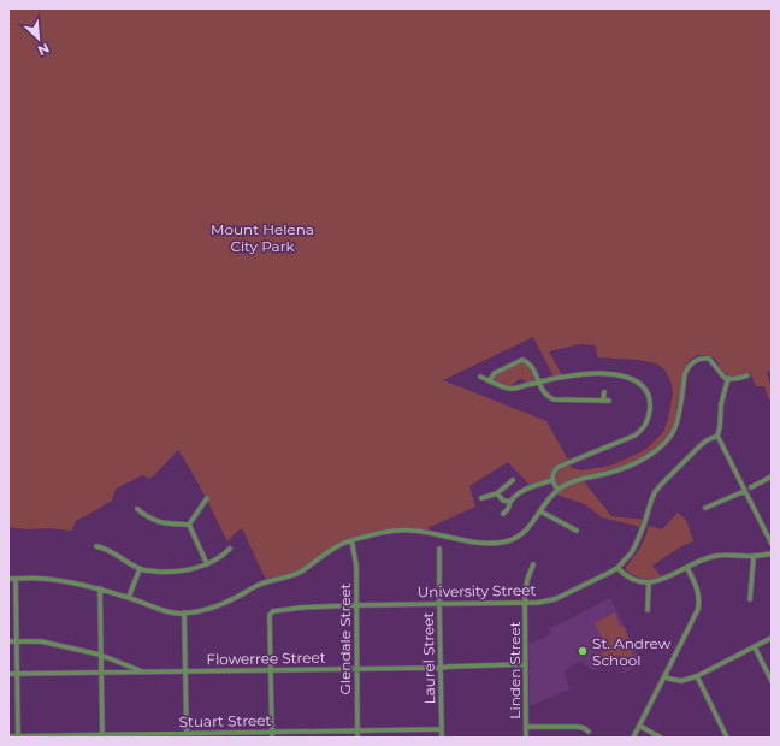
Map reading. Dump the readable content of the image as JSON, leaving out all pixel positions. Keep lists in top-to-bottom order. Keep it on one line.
{"streets":{"street":["University Street","Glendale Street","Flowerree Street","Laurel Street","Linden Street","Stuart Street"]},"crossings":[["University Street","Glendale Street"],["University Street","Flowerree Street"],["University Street","Laurel Street"],["University Street","Linden Street"],["Glendale Street","Flowerree Street"],["Glendale Street","Stuart Street"],["Flowerree Street","Laurel Street"],["Flowerree Street","Linden Street"],["Laurel Street","Stuart Street"]],"parks":["Mount Helena City Park"],"places":["St. Andrew School"],"north":"bottom right"}
